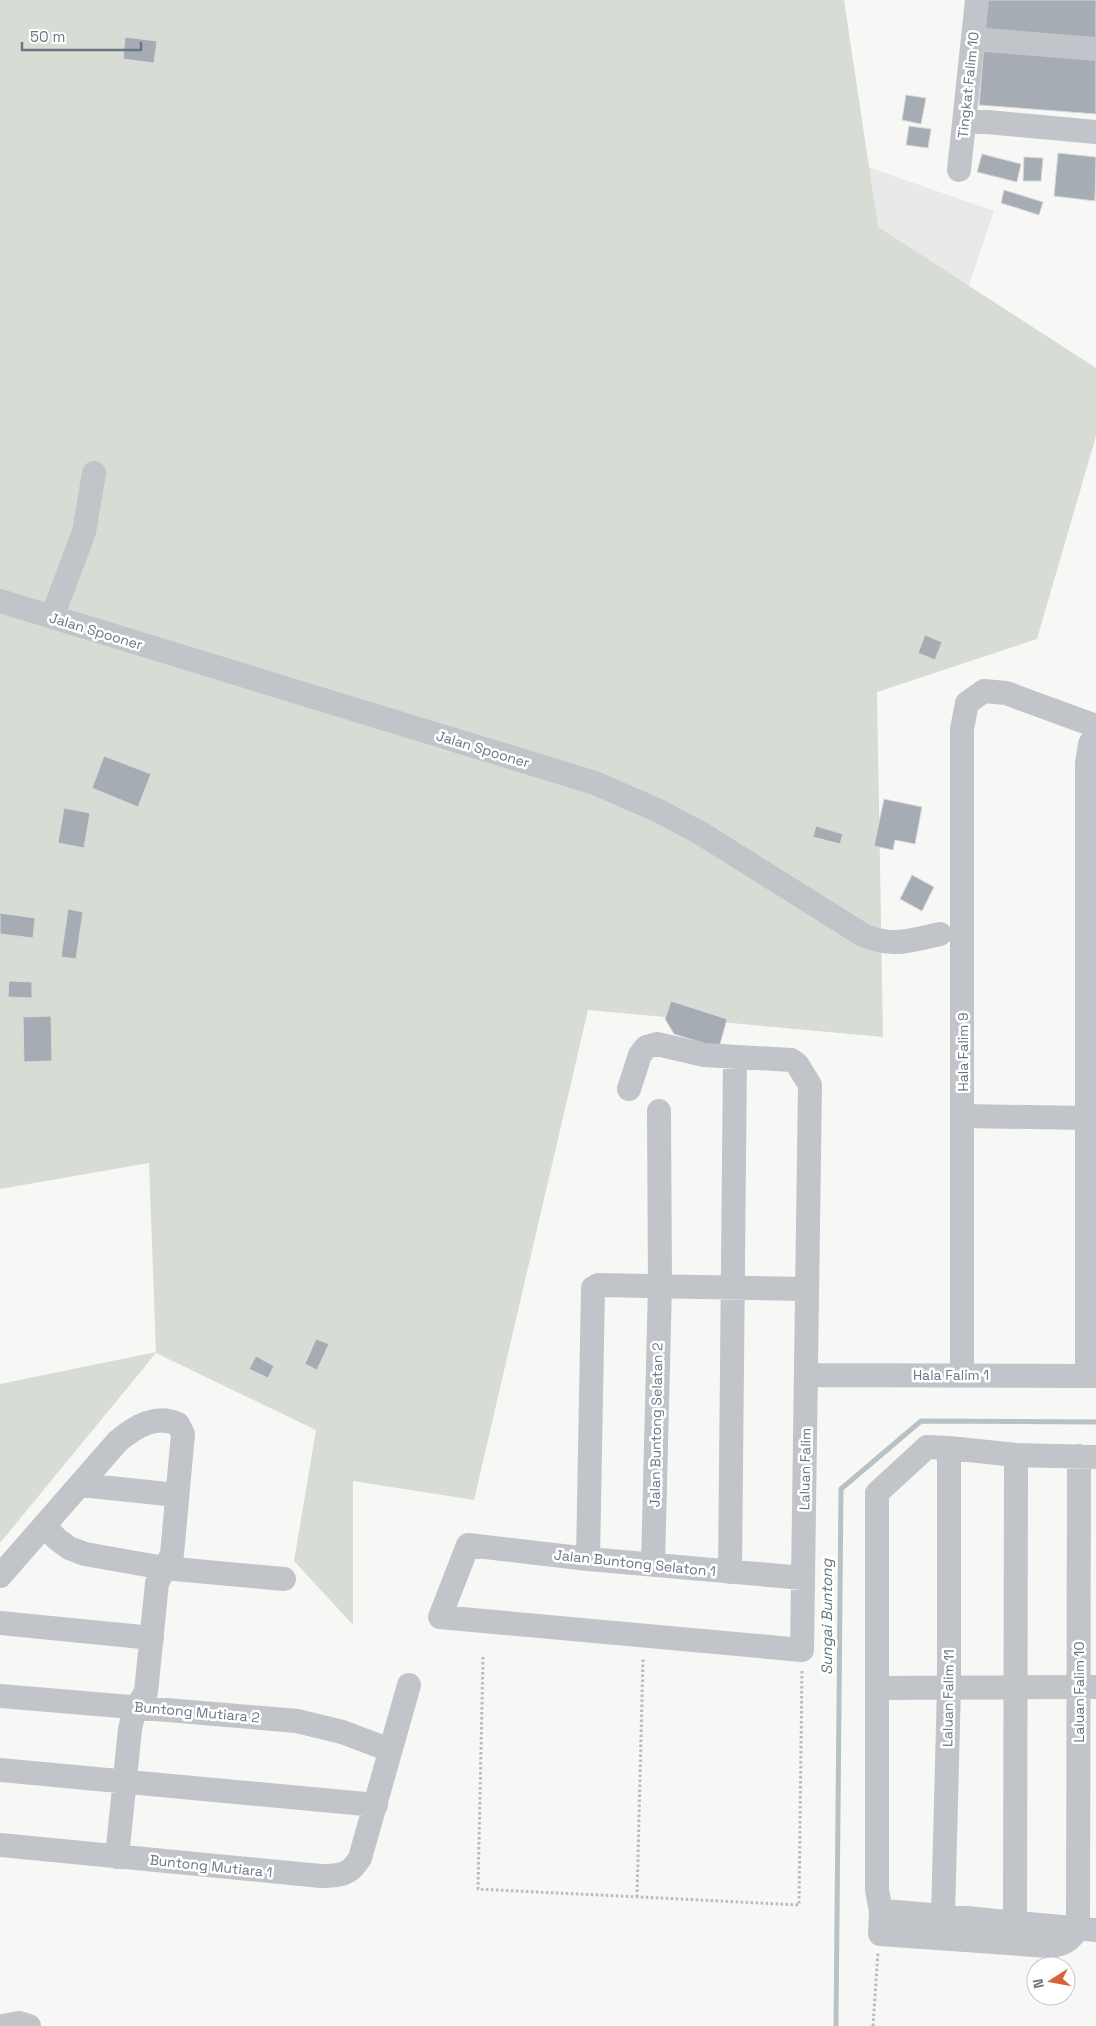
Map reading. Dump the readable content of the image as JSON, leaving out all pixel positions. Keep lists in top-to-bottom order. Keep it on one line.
{"streets":{"street":["Tingkat Falim 10","Jalan Spooner","Hala Falim 9","Hala Falim 1","Jalan Buntong Selatan 2","Laluan Falim","Jalan Buntong Selaton 1","Laluan Falim 10","Laluan Falim 11","Buntong Mutiara 2","Buntong Mutiara 1"]},"crossings":[["Hala Falim 9","Hala Falim 1"],["Hala Falim 1","Laluan Falim"],["Jalan Buntong Selatan 2","Jalan Buntong Selaton 1"],["Laluan Falim","Jalan Buntong Selaton 1"],["Buntong Mutiara 2","Buntong Mutiara 1"]],"water":["Sungai Buntong"],"scale_bar":"50 m","north":"left"}
